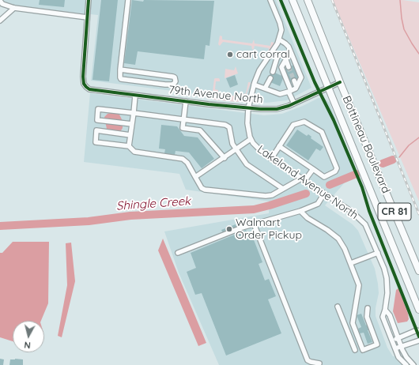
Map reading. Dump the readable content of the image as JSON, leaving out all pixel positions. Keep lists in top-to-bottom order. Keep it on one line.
{"streets":{"highway":["Bottineau Boulevard","CR 81"],"street":["79th Avenue North","Lakeland Avenue North"]},"crossings":[["79th Avenue North","Bottineau Boulevard"],["79th Avenue North","Lakeland Avenue North"]],"water":["Shingle Creek"],"places":["cart corral","Walmart Order Pickup"],"north":"bottom"}
